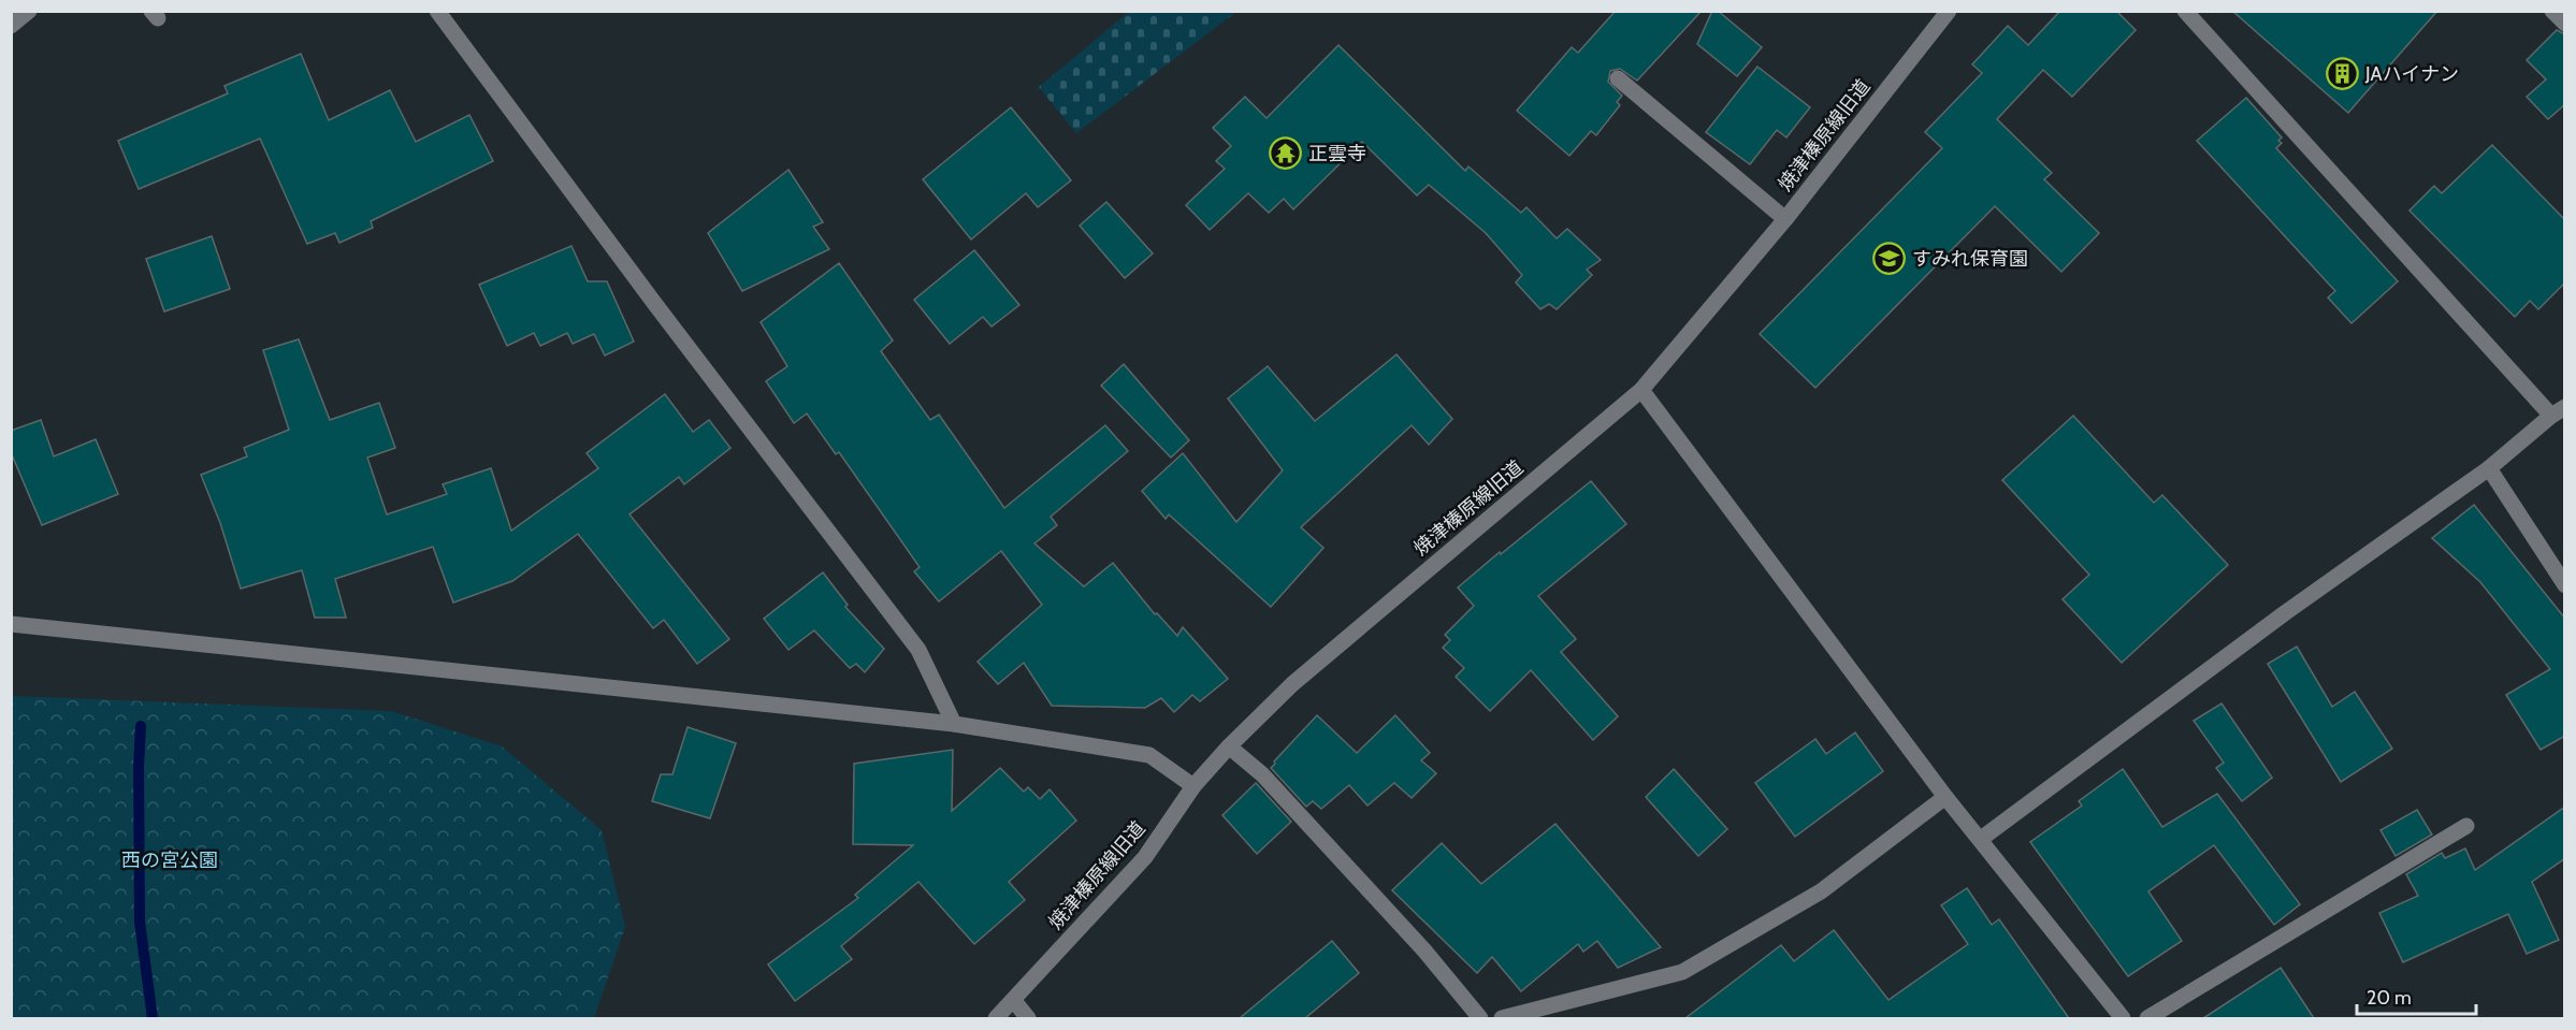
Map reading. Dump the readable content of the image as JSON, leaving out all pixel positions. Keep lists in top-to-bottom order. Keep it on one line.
{"streets":{"street":["焼津榛原線旧道"]},"parks":["西の宮公園"],"places":{"building":["JAハイナン"],"temple":["正雲寺"],"school or university":["すみれ保育園"]},"scale_bar":"20 m"}
